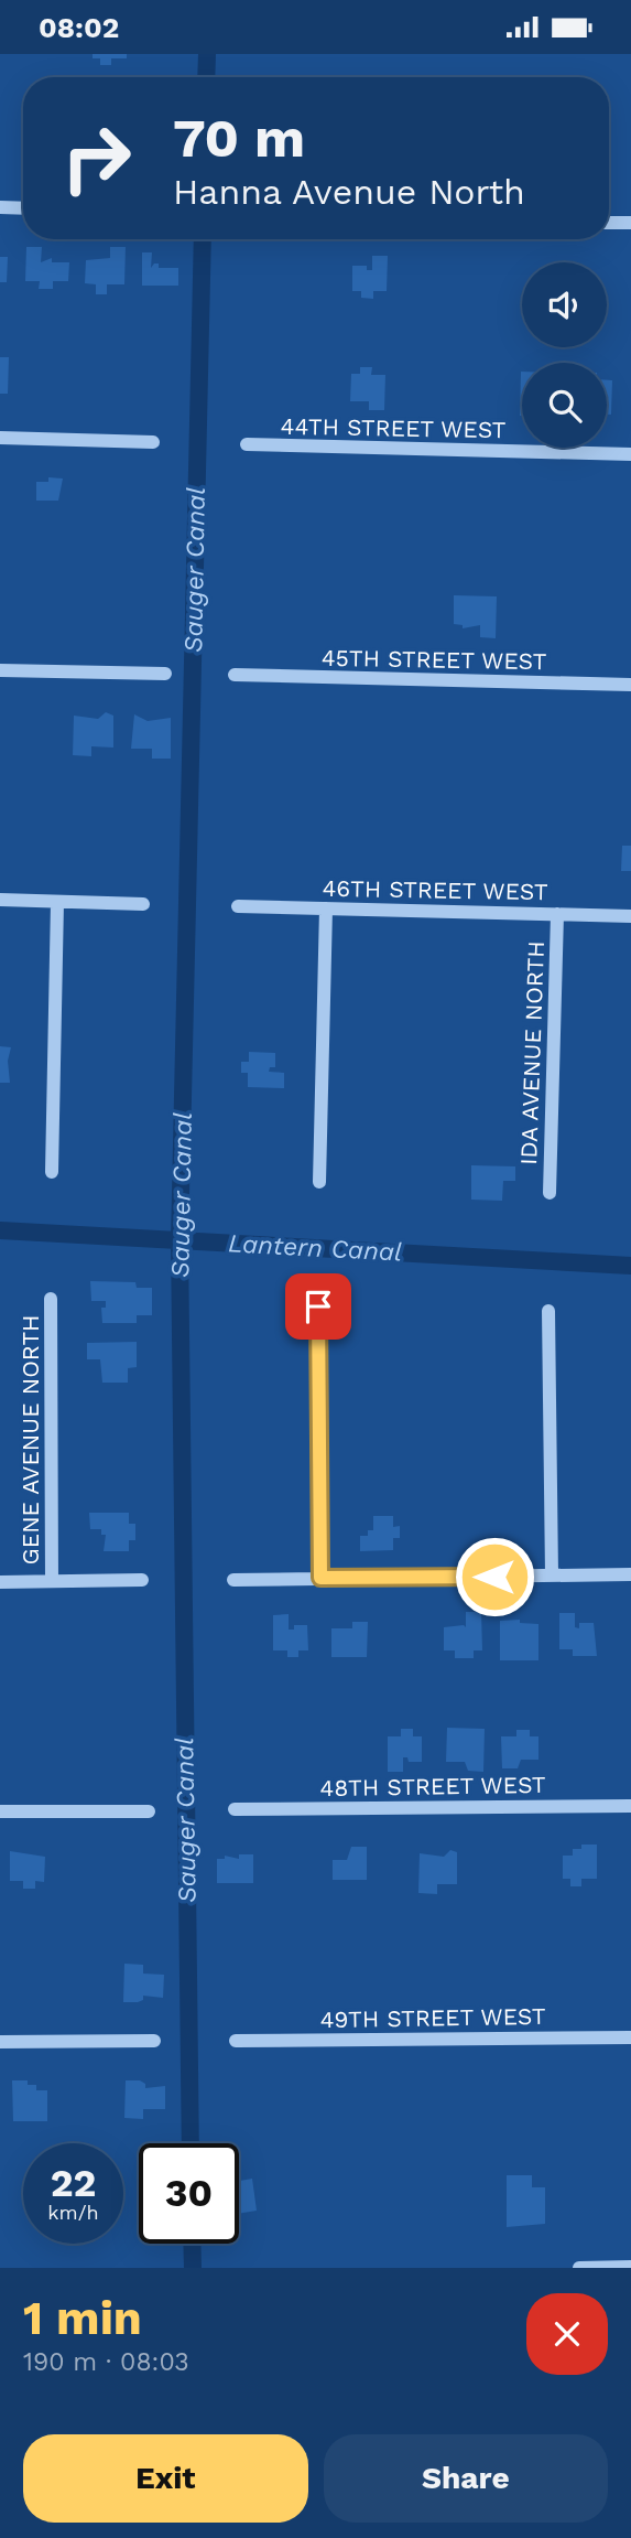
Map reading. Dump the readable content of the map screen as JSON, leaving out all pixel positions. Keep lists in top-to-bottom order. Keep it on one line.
{"streets":{"street":["44TH STREET WEST","45TH STREET WEST","46TH STREET WEST","IDA AVENUE NORTH","GENE AVENUE NORTH","48TH STREET WEST","49TH STREET WEST"]},"crossings":[["46TH STREET WEST","IDA AVENUE NORTH"]],"water":["Sauger Canal","Lantern Canal"],"page":{"status":"08:02","turn":["70 m","Hanna Avenue North"],"speed":"22 km/h","limit":"30","heading":["1 min","190 m · 08:03"],"buttons":["Exit","Share"]}}
